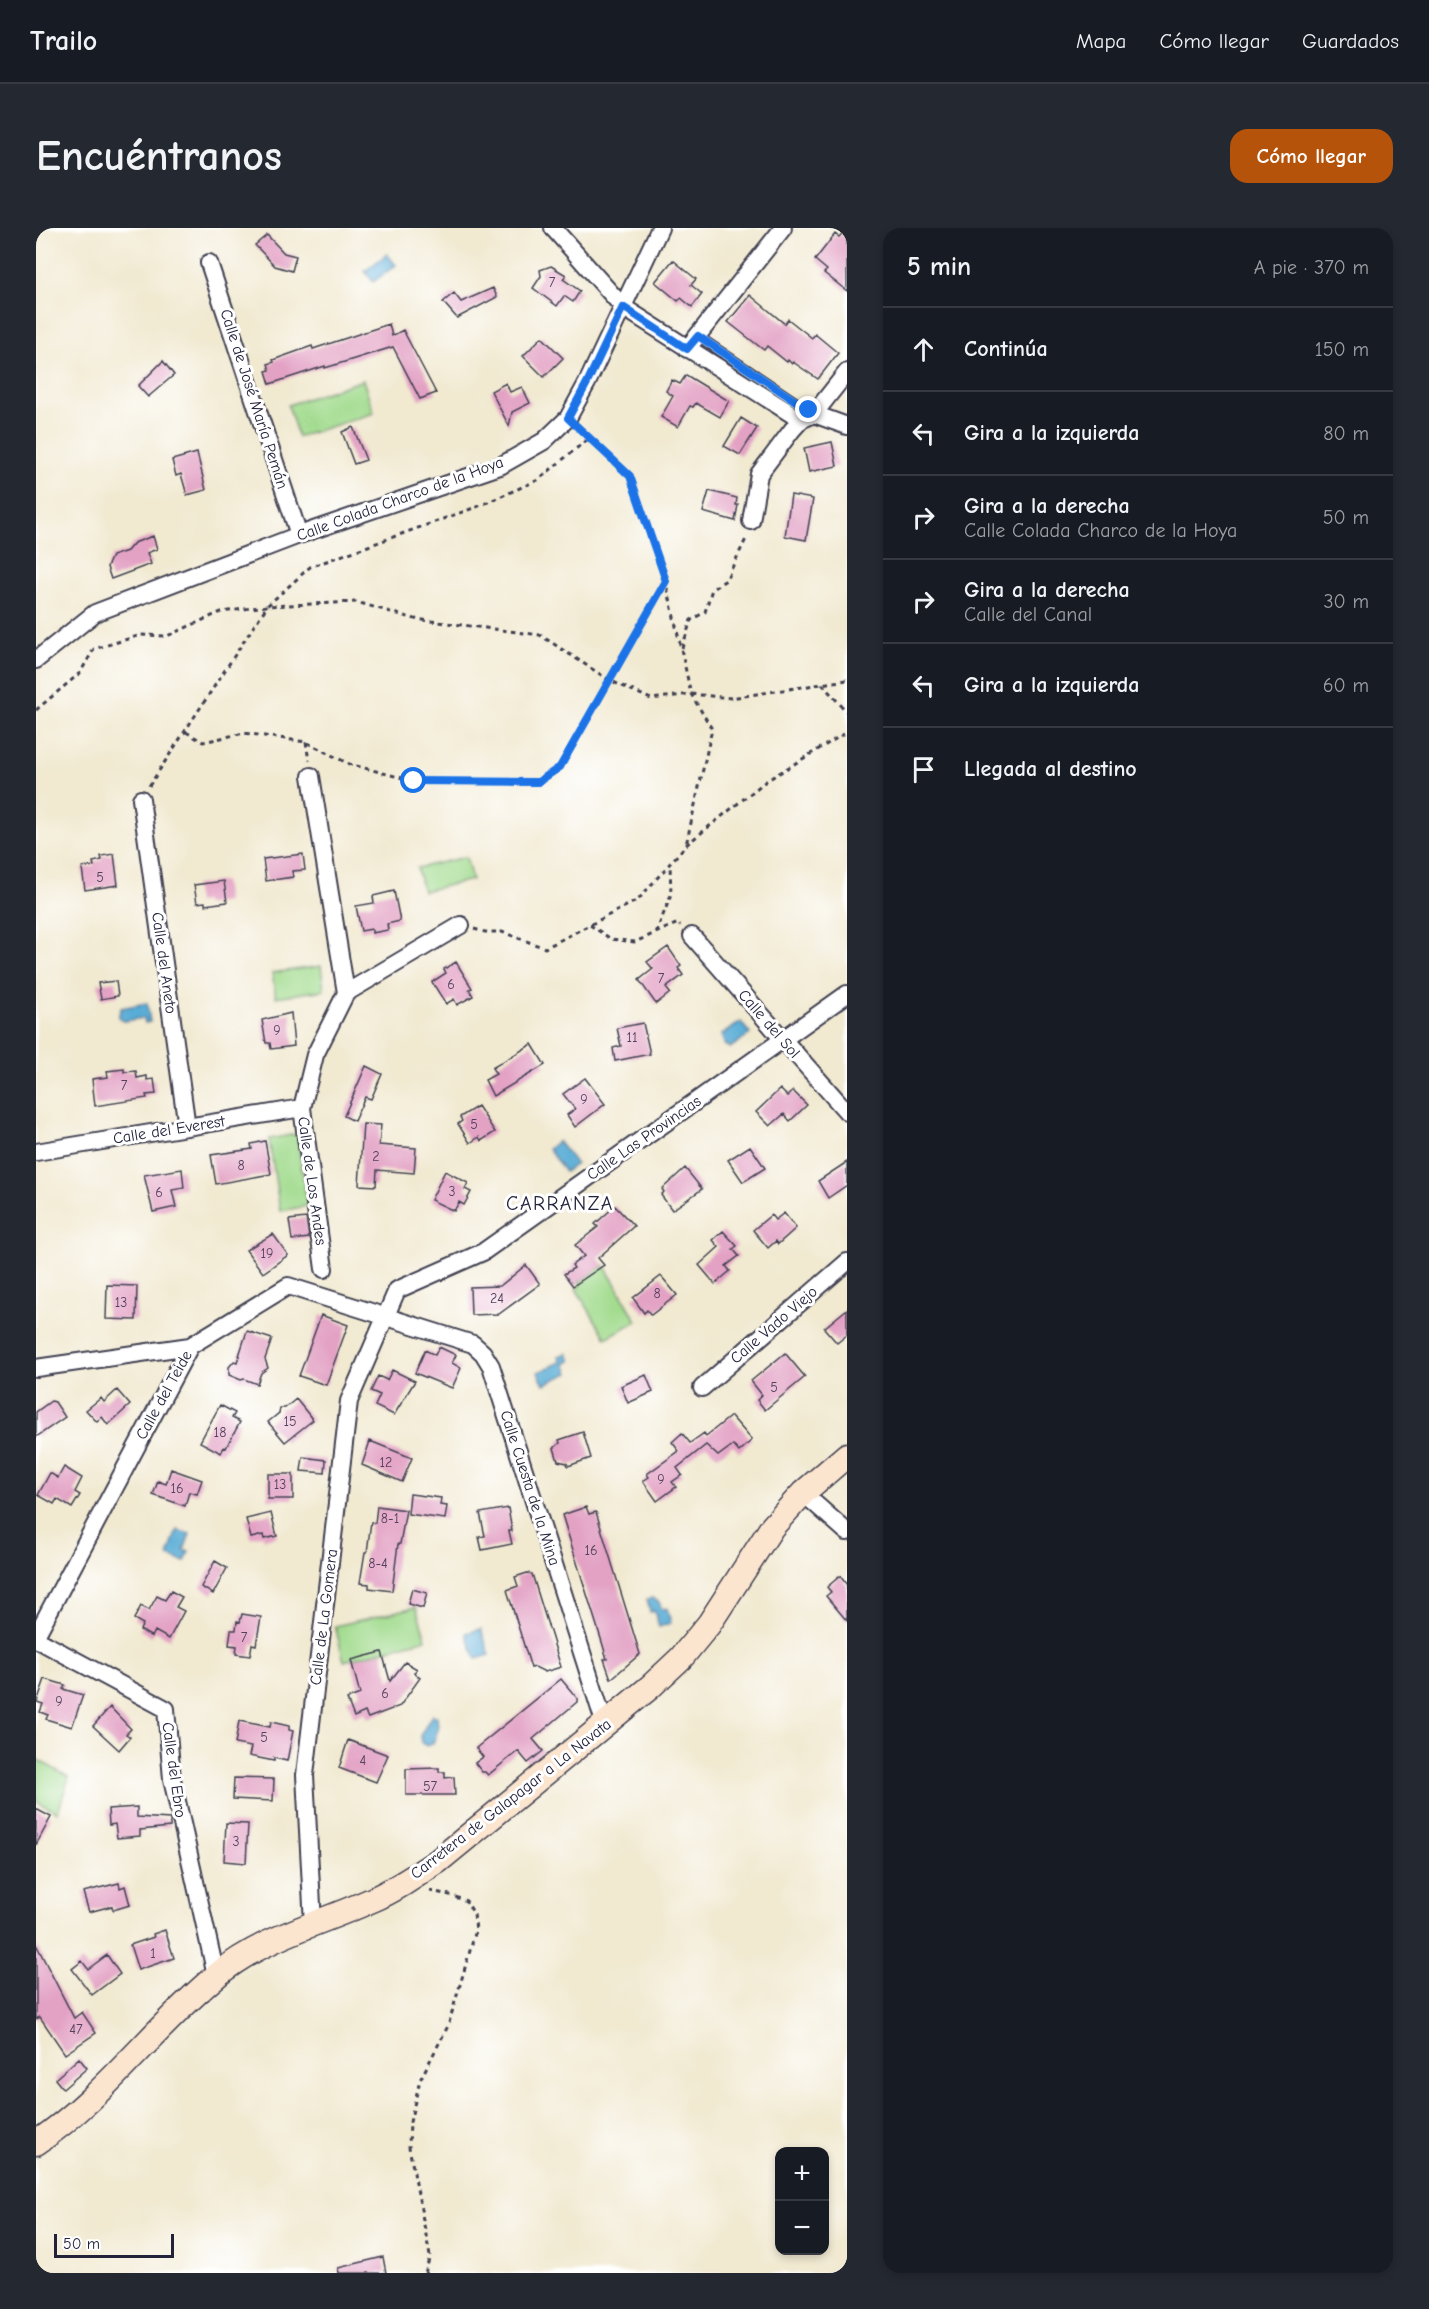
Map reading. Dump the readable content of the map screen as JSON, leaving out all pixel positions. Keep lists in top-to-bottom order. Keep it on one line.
{"streets":{"main road":["Carretera de Galapagar a La Navata"],"street":["Calle de José María Pemán","Calle Colada Charco de la Hoya","Calle del Aneto","Calle del Sol","Calle del Everest","Calle Las Provincias","Calle de Los Andes","Calle Vado Viejo","Calle del Teide","Calle Cuesta de la Mina","Calle de La Gomera","Calle del Ebro"]},"crossings":[["Calle de José María Pemán","Calle Colada Charco de la Hoya"],["Calle del Aneto","Calle del Everest"],["Calle del Sol","Calle Las Provincias"],["Calle del Everest","Calle de Los Andes"],["Calle Las Provincias","Calle del Teide"],["Calle Las Provincias","Calle Cuesta de la Mina"],["Calle Las Provincias","Calle de La Gomera"],["Calle del Teide","Calle Cuesta de la Mina"],["Calle del Teide","Calle de La Gomera"],["Calle del Teide","Calle del Ebro"],["Calle Cuesta de la Mina","Calle de La Gomera"],["Calle Cuesta de la Mina","Carretera de Galapagar a La Navata"],["Calle de La Gomera","Carretera de Galapagar a La Navata"],["Calle del Ebro","Carretera de Galapagar a La Navata"]],"districts":["CARRANZA"],"house_numbers":["7","5","7","6","9","11","7","9","5","2","8","3","6","19","8","24","13","5","15","18","12","9","13","16","8-1","16","8-4","7","6","9","5","4","57","3","1","47"],"scale_bar":"50 m","page":{"header":"Trailo","nav":["Mapa","Cómo llegar","Guardados"],"buttons":"Cómo llegar","title":"Encuéntranos","heading":["5 min","A pie · 370 m"],"list":[["Continúa","150 m"],["Gira a la izquierda","80 m"],["Gira a la derecha","Calle Colada Charco de la Hoya","50 m"],["Gira a la derecha","Calle del Canal","30 m"],["Gira a la izquierda","60 m"],"Llegada al destino"],"map_buttons":["+","−"],"scale":"50 m"}}
